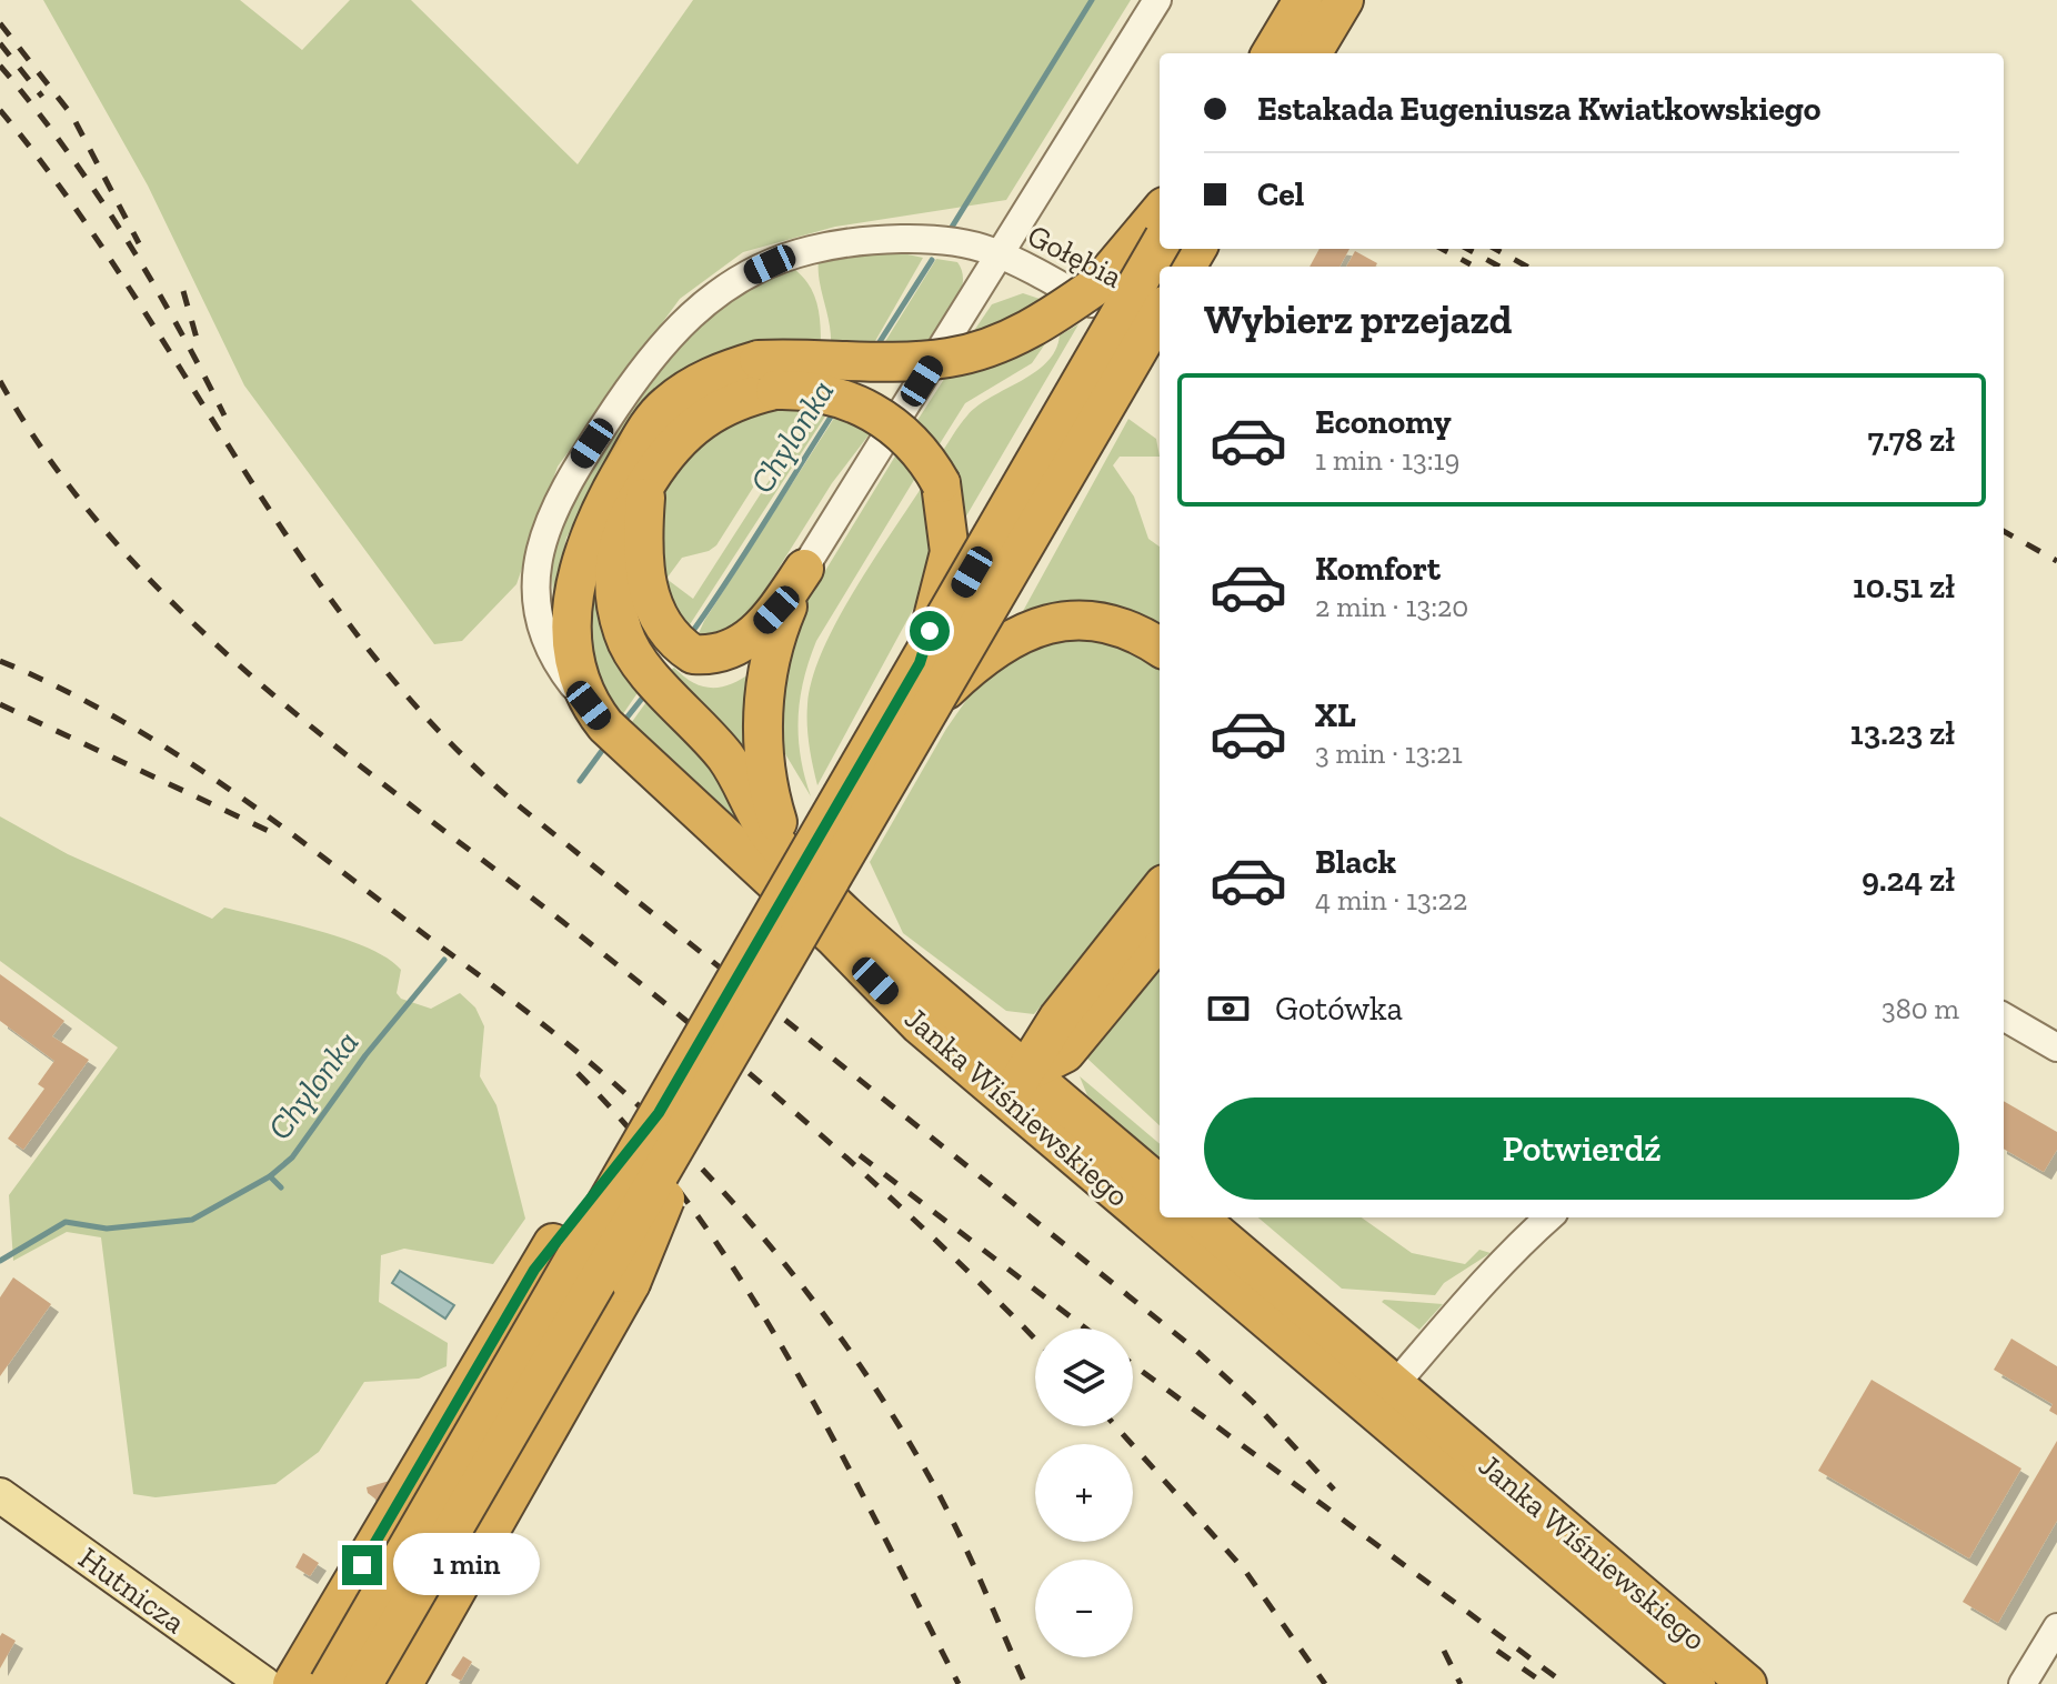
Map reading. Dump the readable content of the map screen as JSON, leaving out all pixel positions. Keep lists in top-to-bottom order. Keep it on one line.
{"streets":{"highway":["Janka Wiśniewskiego"],"main road":["Hutnicza"],"street":["Gołębia"]},"crossings":[["Gołębia","Janka Wiśniewskiego"]],"water":["Chylonka"],"page":{"banner":["Estakada Eugeniusza Kwiatkowskiego","Cel"],"heading":"Wybierz przejazd","list":[{"name":"Economy","note":"1 min · 13:19","value":"7.78 zł"},{"name":"Komfort","note":"2 min · 13:20","value":"10.51 zł"},{"name":"XL","note":"3 min · 13:21","value":"13.23 zł"},{"name":"Black","note":"4 min · 13:22","value":"9.24 zł"}],"pay":["Gotówka","380 m"],"buttons":"Potwierdź","map_buttons":["+","−"],"bubble":"1 min"}}
